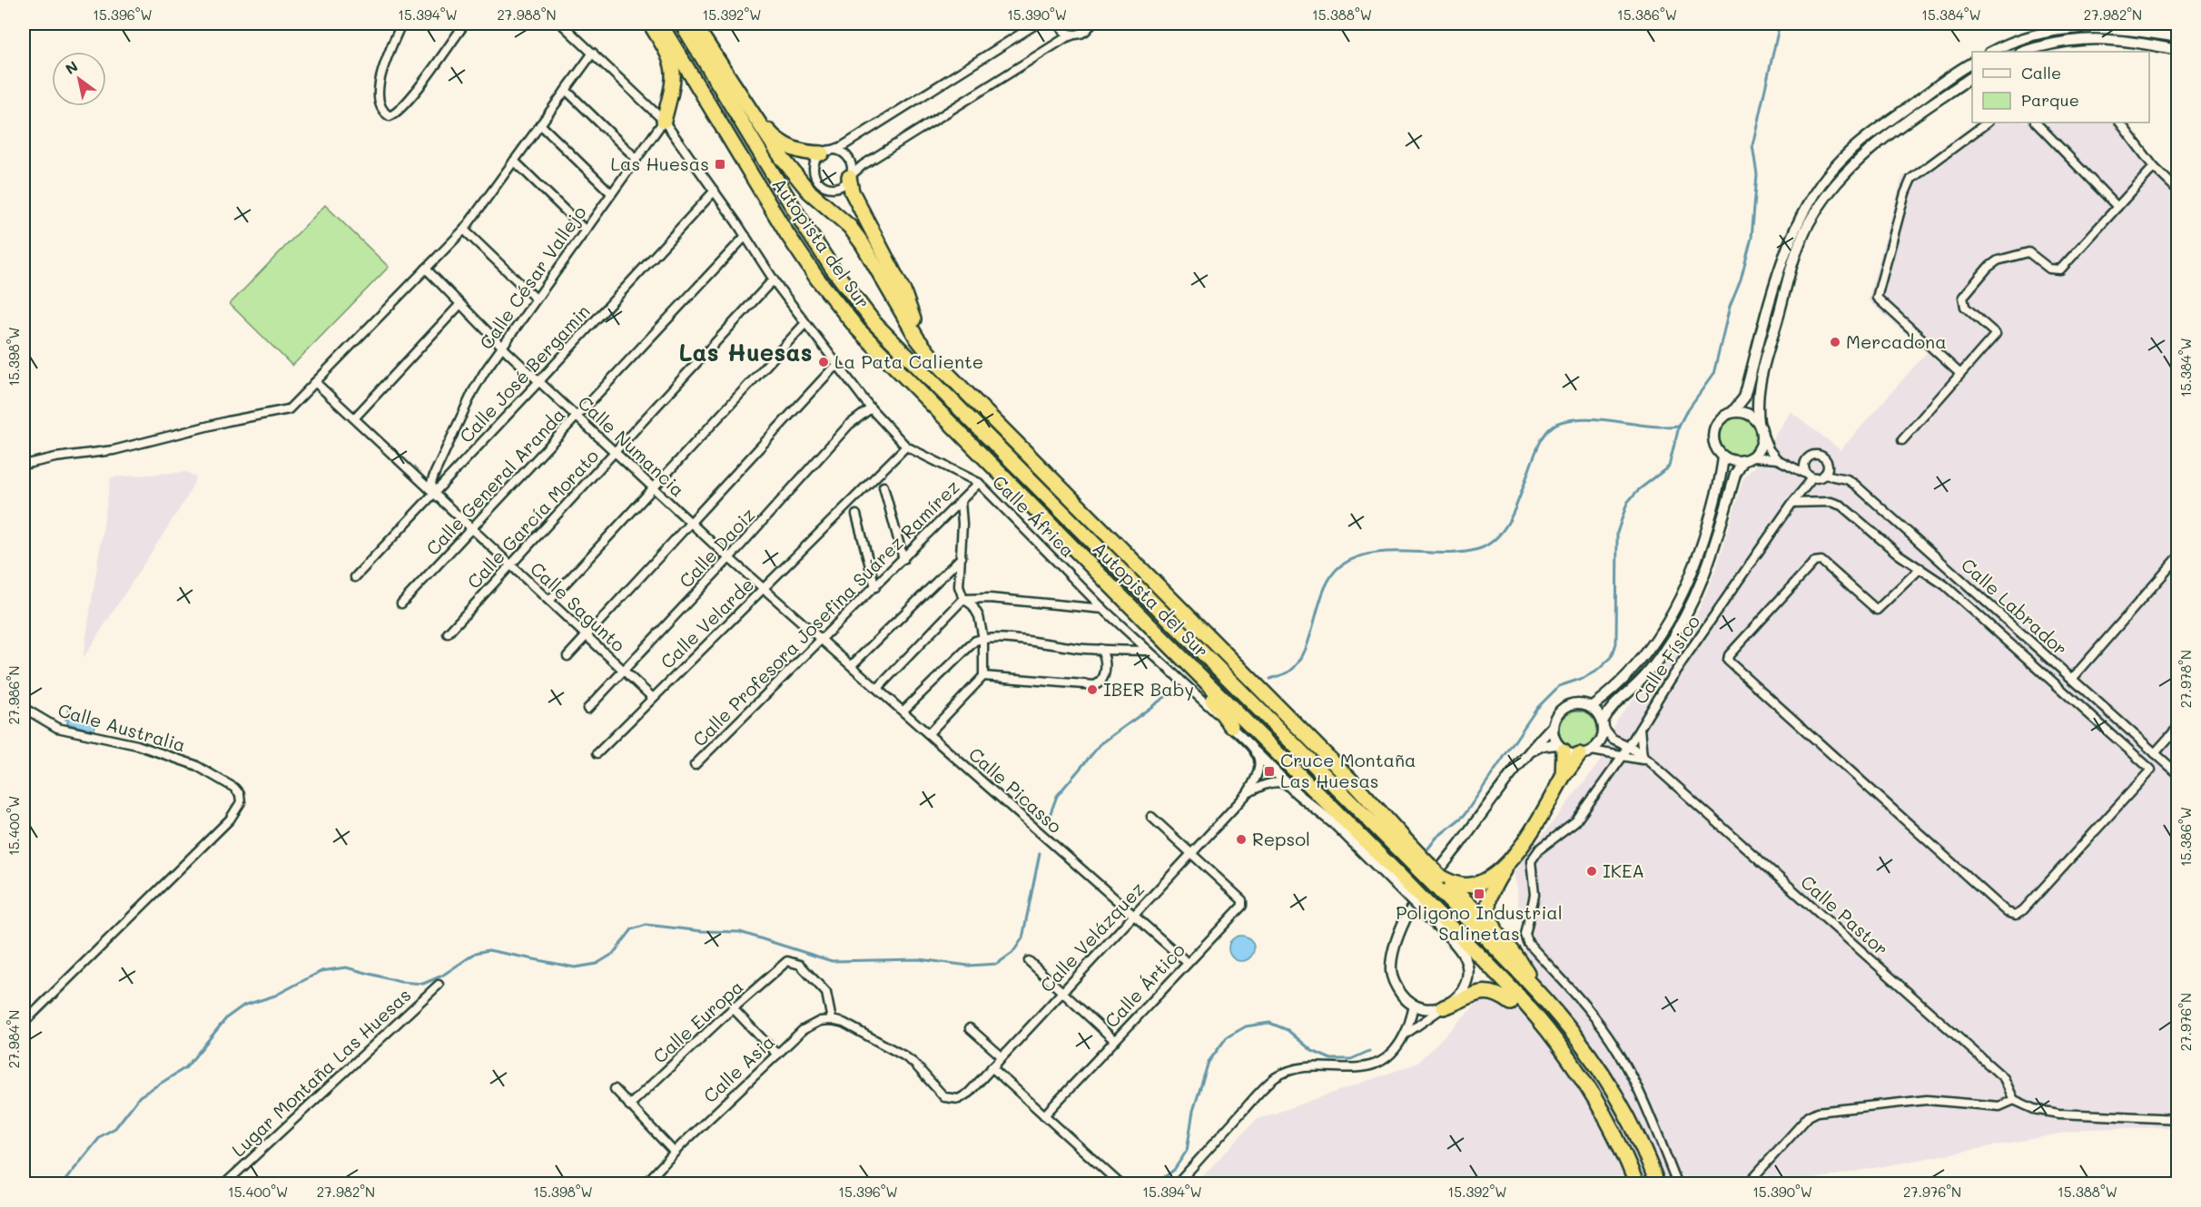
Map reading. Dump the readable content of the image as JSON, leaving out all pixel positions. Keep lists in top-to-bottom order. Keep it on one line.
{"streets":{"highway":["Autopista del Sur"],"street":["Calle César Vallejo","Calle José Bergamin","Calle Numancia","Calle General Aranda","Calle África","Calle García Morato","Calle Daoiz","Calle Sagunto","Calle Labrador","Calle Profesora Josefina Suárez Ramírez","Calle Velarde","Calle Físico","Calle Australia","Calle Picasso","Calle Pastor","Calle Velázquez","Calle Ártico","Calle Europa","Calle Asia","Lugar Montaña Las Huesas"]},"crossings":[["Calle César Vallejo","Calle José Bergamin"],["Calle César Vallejo","Calle Numancia"],["Calle César Vallejo","Calle África"],["Calle César Vallejo","Calle Sagunto"],["Calle José Bergamin","Calle Numancia"],["Calle José Bergamin","Calle África"],["Calle José Bergamin","Calle Sagunto"],["Calle Numancia","Calle General Aranda"],["Calle Numancia","Calle García Morato"],["Calle Numancia","Calle Daoiz"],["Calle Numancia","Calle Profesora Josefina Suárez Ramírez"],["Calle Numancia","Calle Velarde"],["Calle Numancia","Calle Picasso"],["Calle General Aranda","Calle África"],["Calle General Aranda","Calle Sagunto"],["Calle África","Calle García Morato"],["Calle África","Calle Daoiz"],["Calle África","Calle Profesora Josefina Suárez Ramírez"],["Calle África","Calle Velarde"],["Calle África","Calle Velázquez"],["Calle García Morato","Calle Sagunto"],["Calle Daoiz","Calle Sagunto"],["Calle Sagunto","Calle Velarde"],["Calle Labrador","Calle Físico"],["Calle Profesora Josefina Suárez Ramírez","Calle Picasso"],["Calle Físico","Calle Pastor"],["Calle Picasso","Calle Velázquez"],["Calle Picasso","Calle Ártico"],["Calle Velázquez","Calle Ártico"],["Calle Velázquez","Calle Europa"],["Calle Velázquez","Calle Asia"],["Calle Europa","Calle Asia"]],"districts":["Las Huesas"],"places":{"transit":["Las Huesas","Cruce Montaña Las Huesas","Poligono Industrial Salinetas"],"other":["Mercadona","La Pata Caliente","IBER Baby","Repsol","IKEA"]},"legend":["Calle","Parque"],"north":"top left","coordinates":["15.396°W","15.394°W","27.988°N","15.392°W","15.390°W","15.388°W","15.386°W","15.384°W","27.982°N","15.398°W","27.978°N","27.986°N","15.400°W","27.976°N","27.984°N"]}
